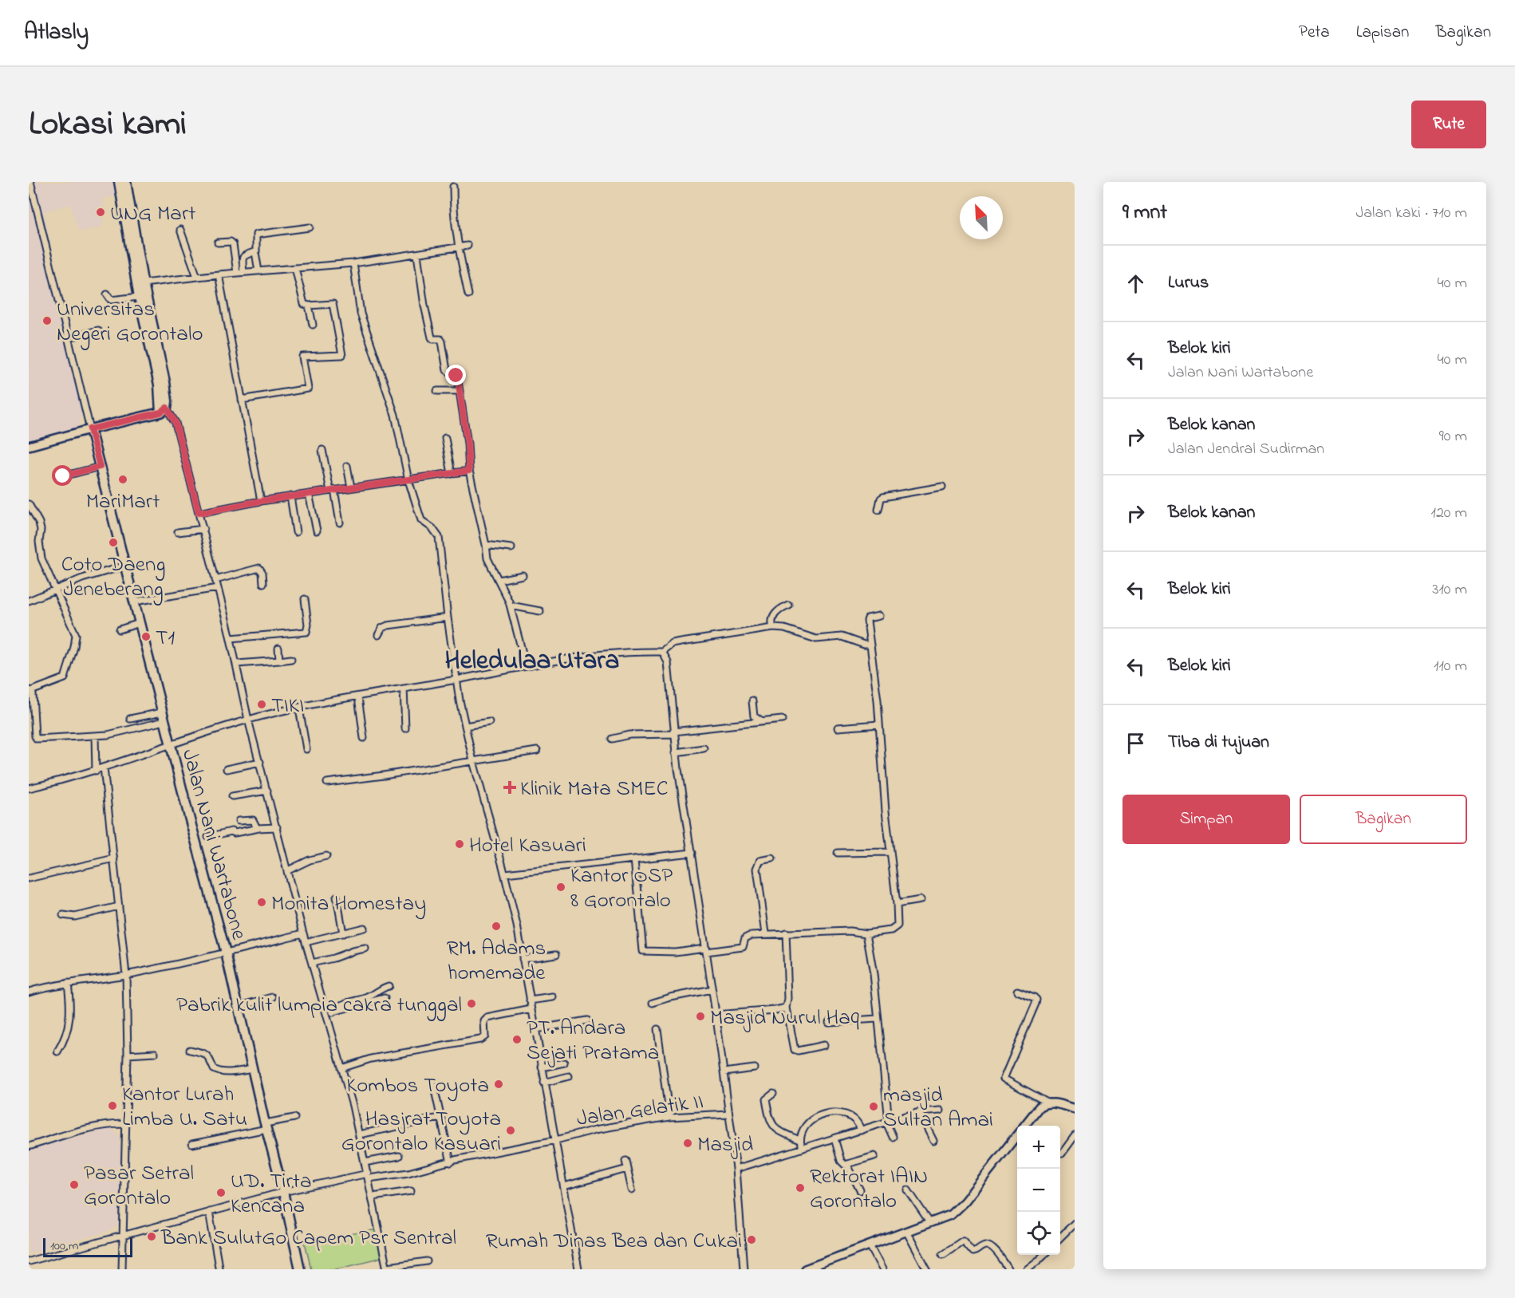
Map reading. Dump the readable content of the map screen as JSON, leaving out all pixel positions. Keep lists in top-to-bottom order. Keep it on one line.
{"streets":{"main road":["Jalan Nani Wartabone"],"street":["Jalan Gelatik II"]},"crossings":[["Jalan Nani Wartabone","Jalan Gelatik II"]],"districts":["Heledulaa Utara"],"places":{"other":["UNG Mart","Universitas Negeri Gorontalo","MariMart","Coto Daeng Jeneberang","T1","TIKI","Hotel Kasuari","Kantor OSP 8 Gorontalo","Monita Homestay","RM. Adams homemade","Pabrik kulit lumpia cakra tunggal","Masjid Nurul Haq","PT. Andara Sejati Pratama","Kombos Toyota","Kantor Lurah Limba U. Satu","masjid Sultan Amai","Hasjrat Toyota Gorontalo Kasuari","Masjid","Pasar Setral Gorontalo","Rektorat IAIN Gorontalo","UD. Tirta Kencana","Bank SulutGo Capem Psr Sentral","Rumah Dinas Bea dan Cukai"],"health":["Klinik Mata SMEC"]},"scale_bar":"100 m","north":"top left","page":{"header":"Atlasly","nav":["Peta","Lapisan","Bagikan"],"title":"Lokasi kami","buttons":["Rute",["Simpan","Bagikan"]],"heading":["9 mnt","Jalan kaki · 710 m"],"list":[["Lurus","40 m"],["Belok kiri","Jalan Nani Wartabone","40 m"],["Belok kanan","Jalan Jendral Sudirman","90 m"],["Belok kanan","120 m"],["Belok kiri","310 m"],["Belok kiri","110 m"],"Tiba di tujuan"],"map_buttons":["+","−"],"scale":"100 m"}}
